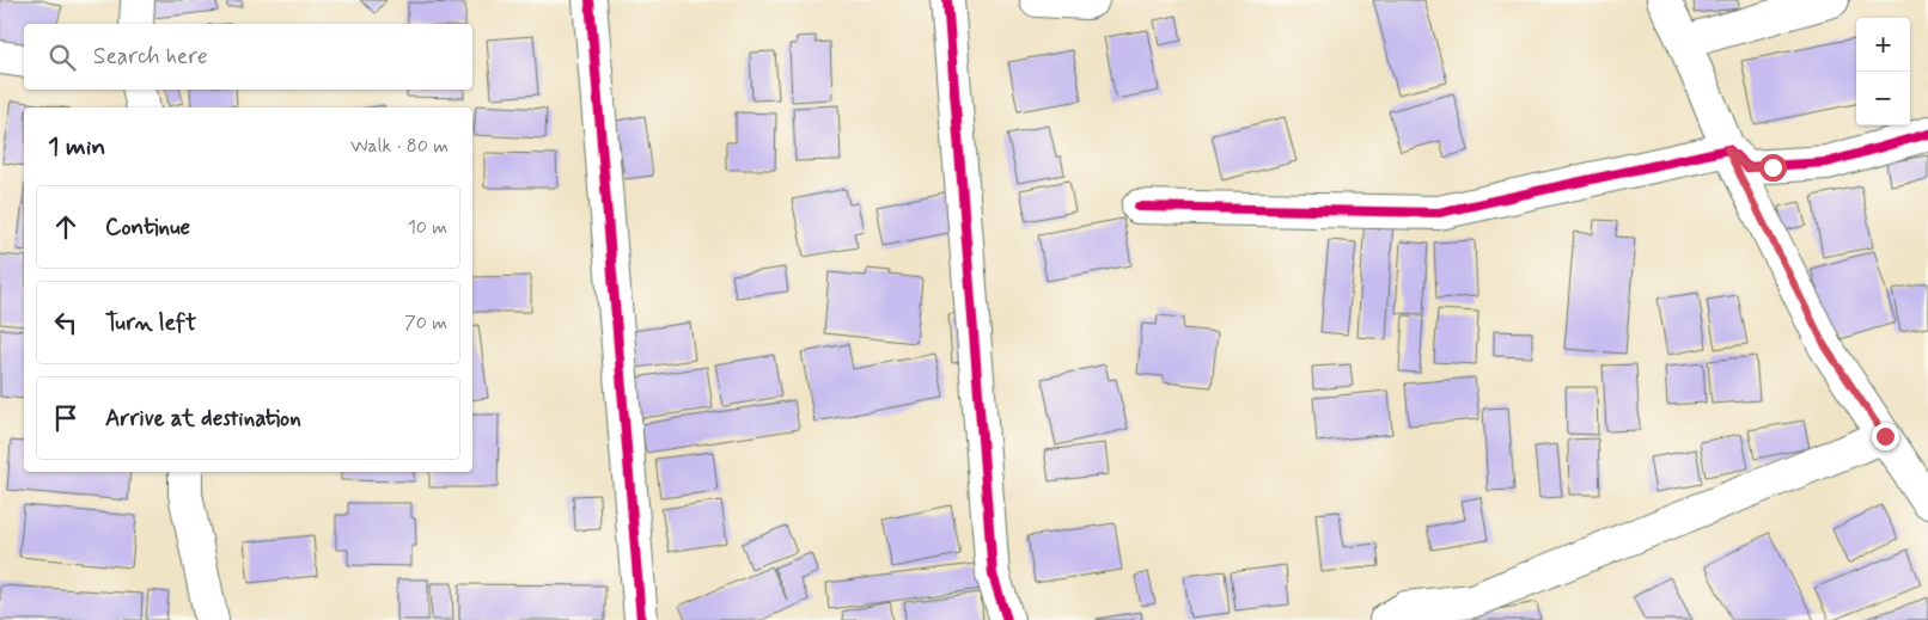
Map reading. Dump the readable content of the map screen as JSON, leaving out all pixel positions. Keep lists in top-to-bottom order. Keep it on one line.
{"page":{"map_buttons":["+","−"],"search":"Search here","heading":["1 min","Walk · 80 m"],"list":[["Continue","10 m"],["Turn left","70 m"],"Arrive at destination"]}}
